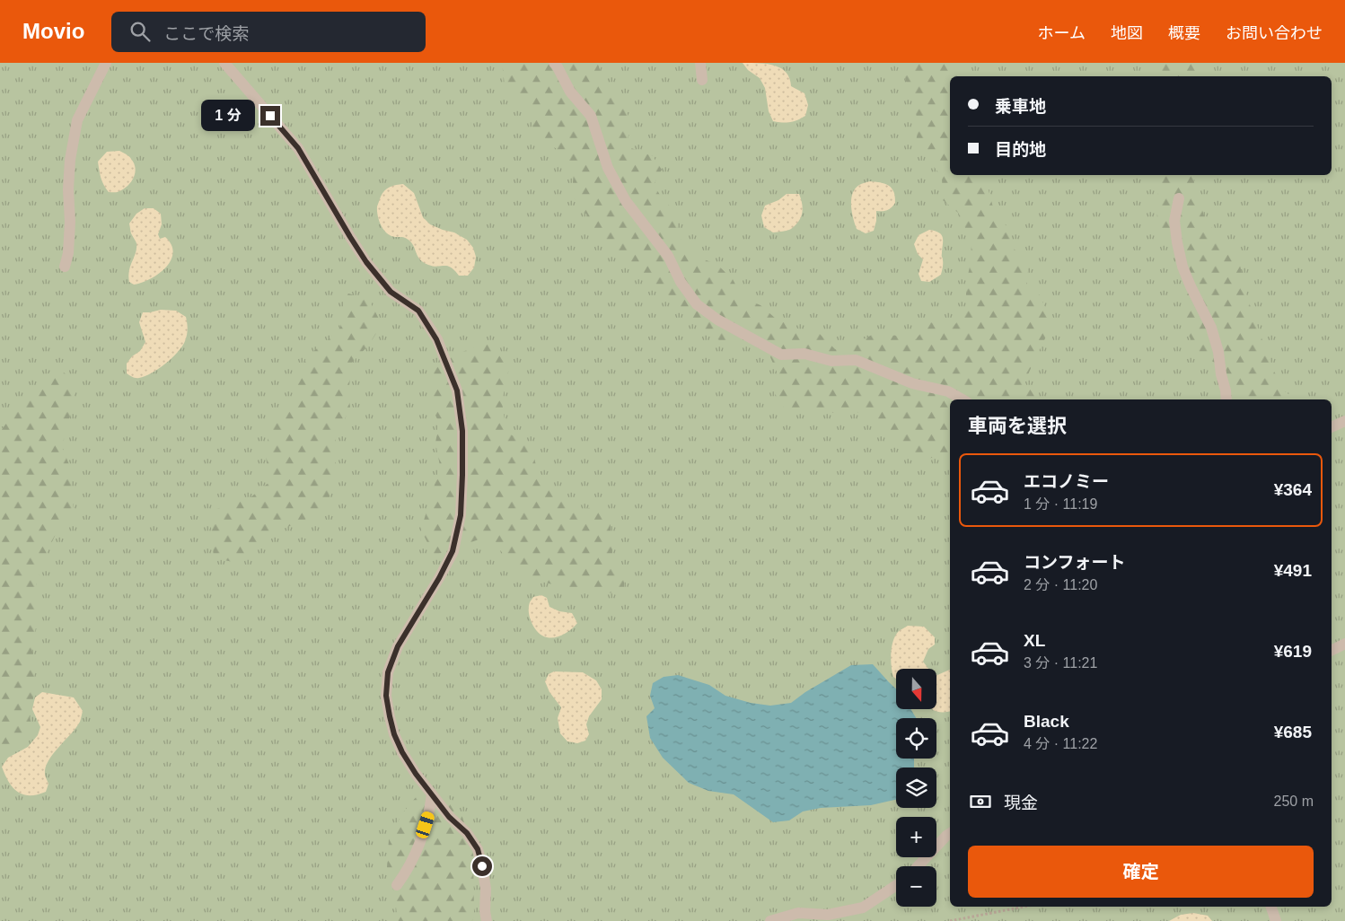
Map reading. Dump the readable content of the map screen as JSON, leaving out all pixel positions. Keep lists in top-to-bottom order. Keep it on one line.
{"north":"bottom","page":{"header":"Movio","search":"ここで検索","nav":["ホーム","地図","概要","お問い合わせ"],"banner":["乗車地","目的地"],"bubble":"1 分","heading":"車両を選択","list":[{"name":"エコノミー","note":"1 分 · 11:19","value":"¥364"},{"name":"コンフォート","note":"2 分 · 11:20","value":"¥491"},{"name":"XL","note":"3 分 · 11:21","value":"¥619"},{"name":"Black","note":"4 分 · 11:22","value":"¥685"}],"map_buttons":["+","−"],"pay":["現金","250 m"],"buttons":"確定"}}
